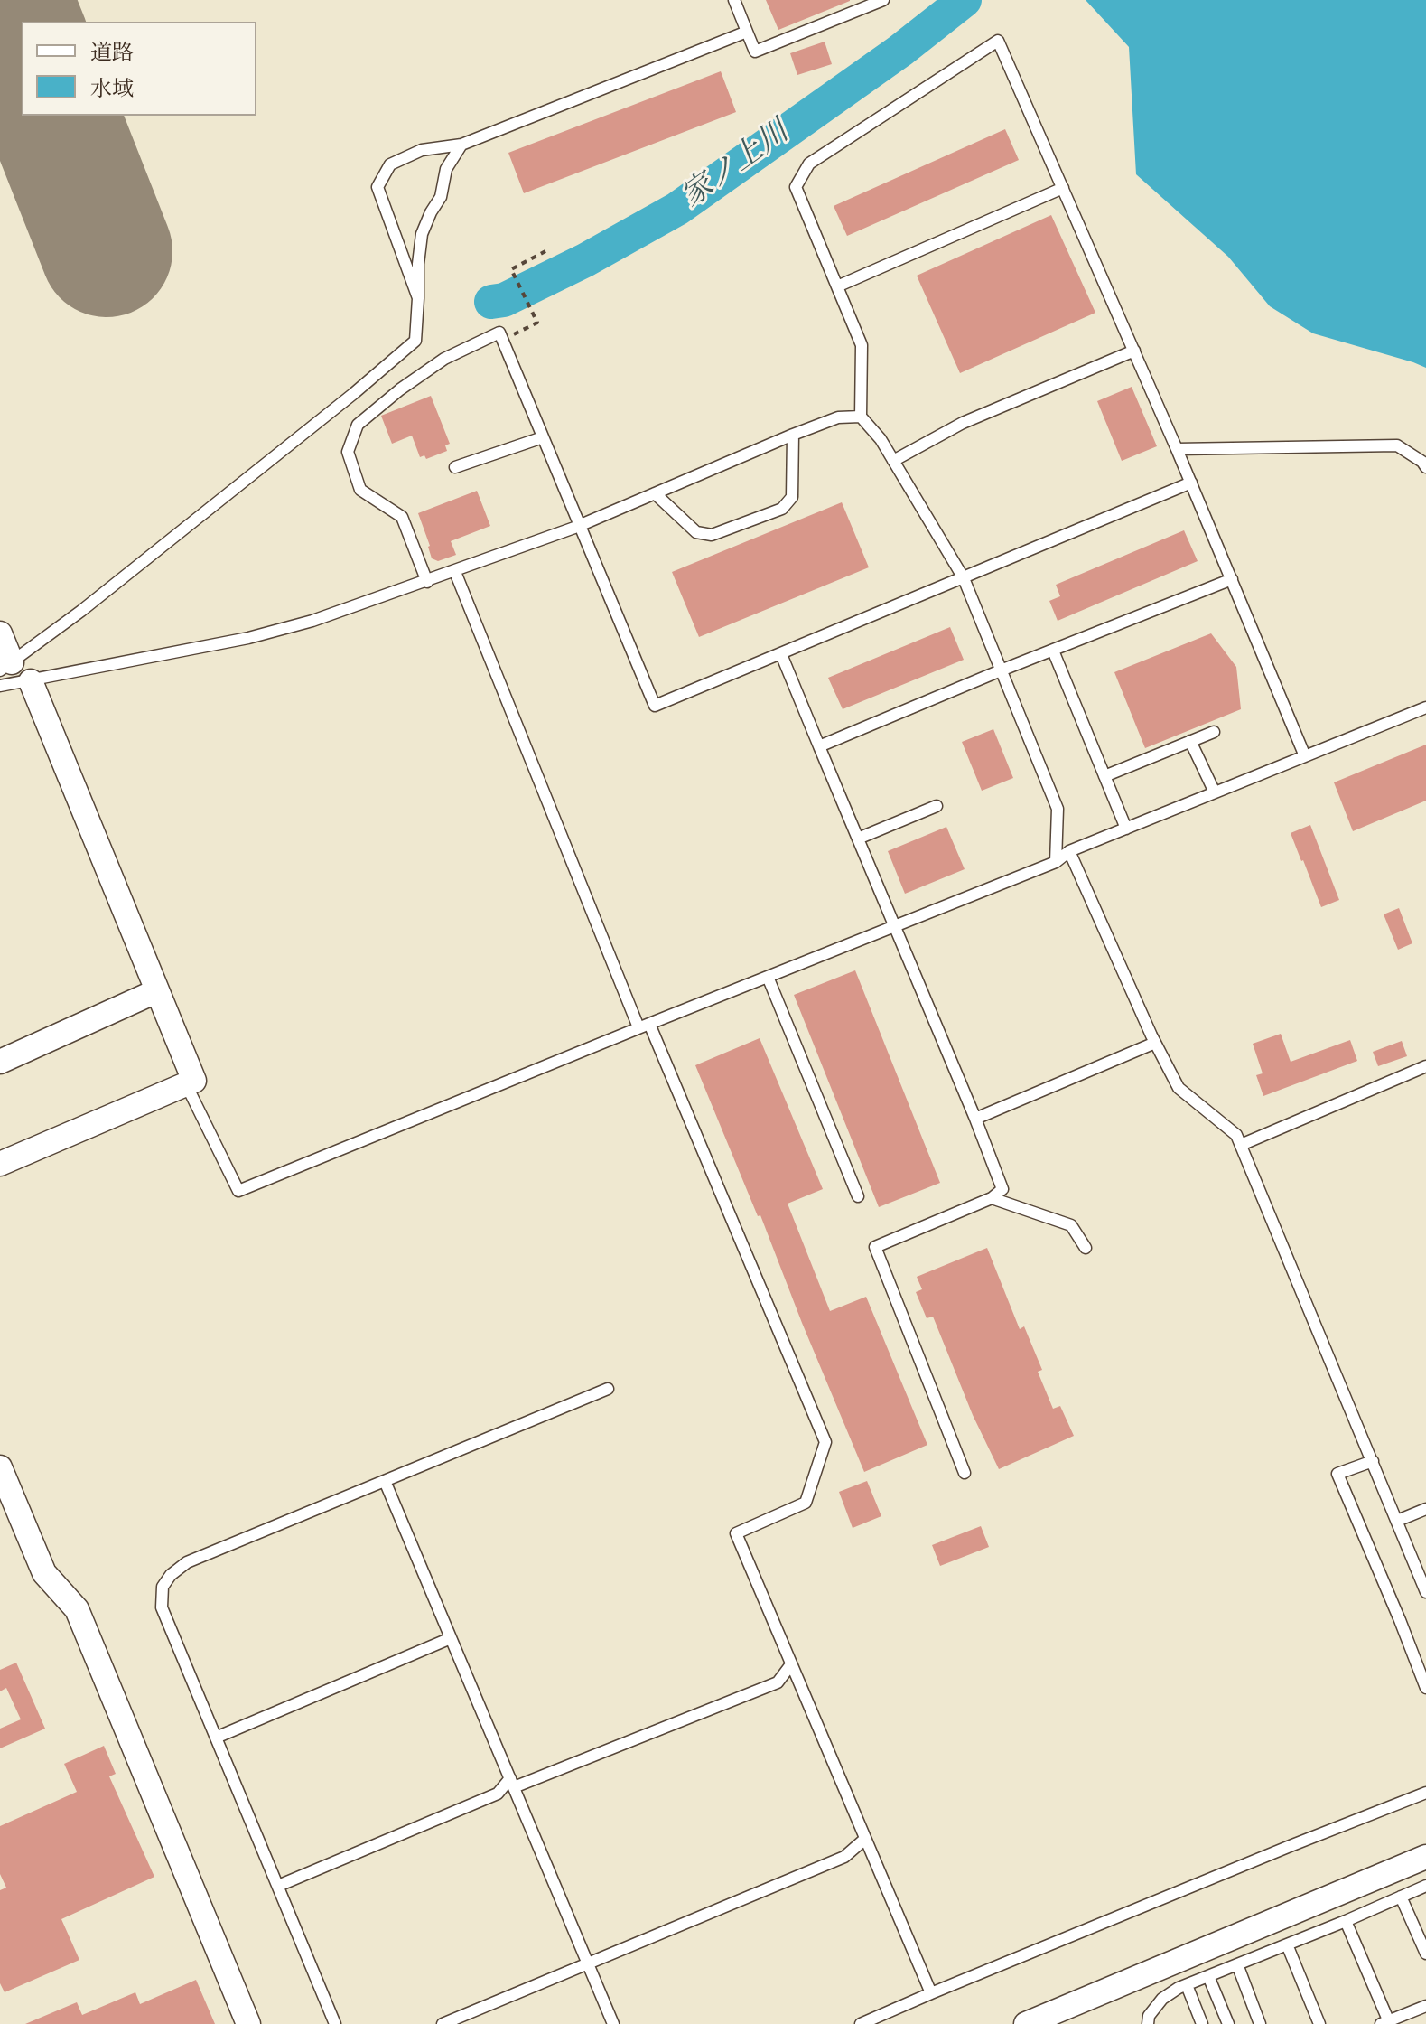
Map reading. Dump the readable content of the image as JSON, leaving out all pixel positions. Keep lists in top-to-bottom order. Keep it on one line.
{"water":["家ノ上川"],"legend":["道路","水域"]}
